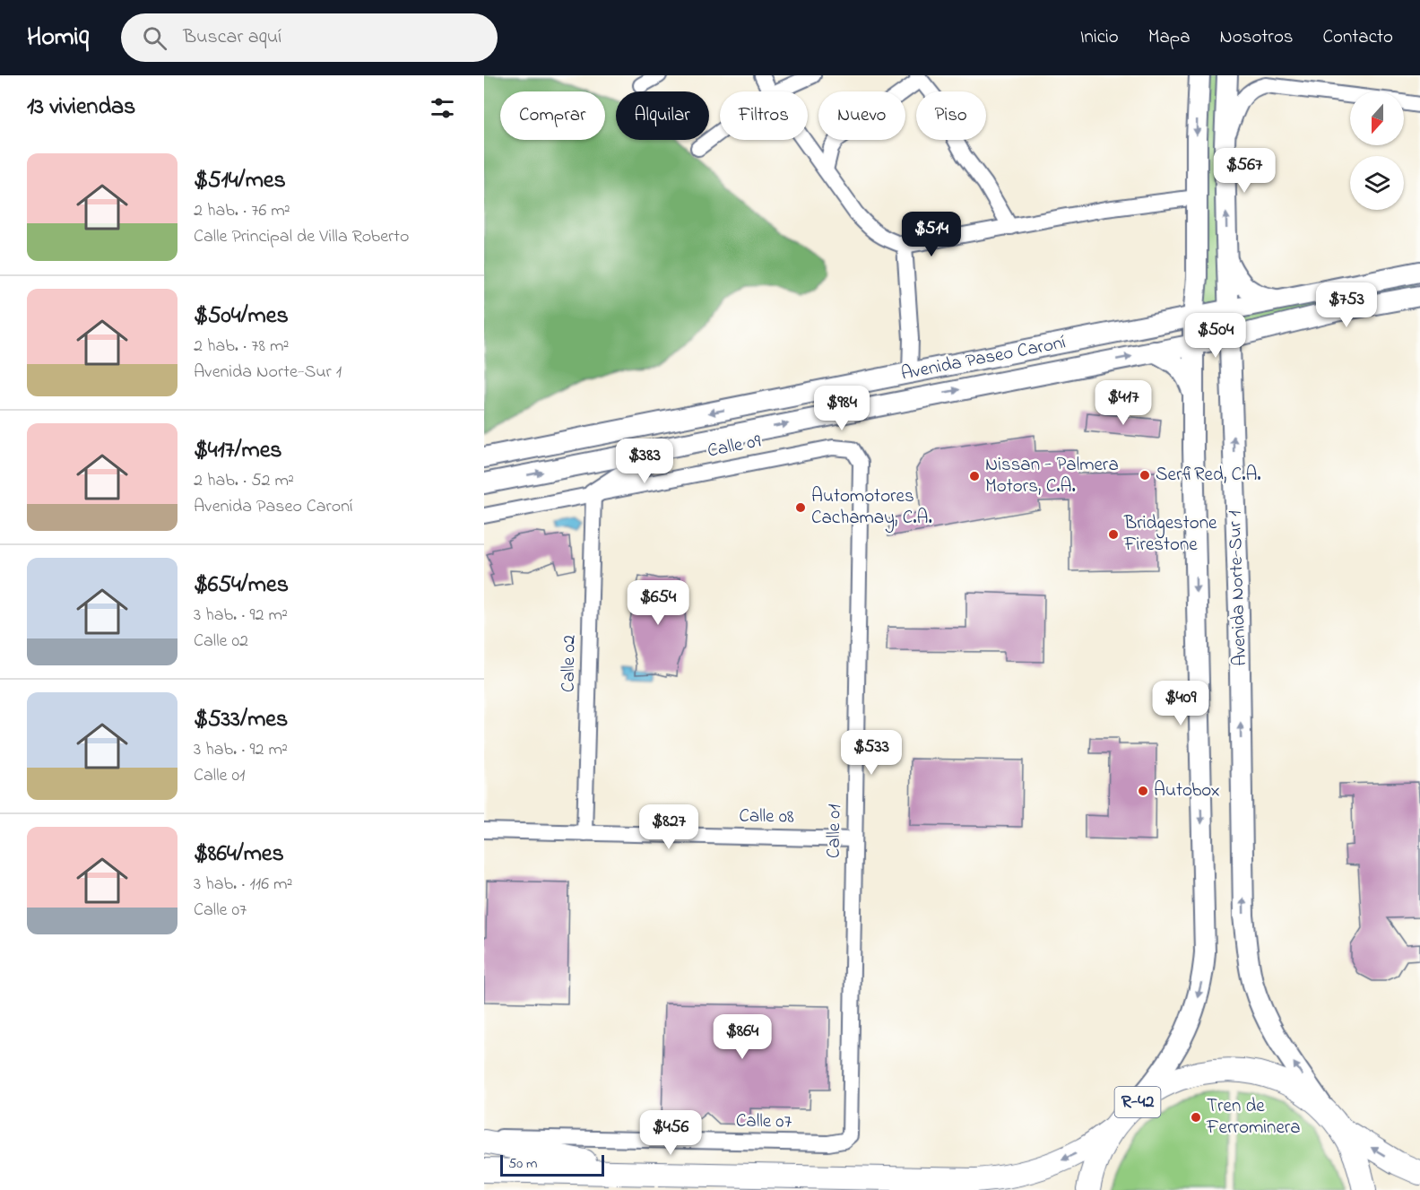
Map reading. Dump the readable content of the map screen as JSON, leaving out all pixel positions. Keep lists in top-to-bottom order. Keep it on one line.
{"streets":{"main road":["Avenida Paseo Caroní","Avenida Norte-Sur 1","R-42"],"street":["Calle 09","Calle 02","Calle 08","Calle 01","Calle 07"]},"crossings":[["Avenida Paseo Caroní","Avenida Norte-Sur 1"],["Calle 09","Calle 02"],["Calle 09","Calle 01"],["Avenida Norte-Sur 1","R-42"],["Calle 02","Calle 08"],["Calle 08","Calle 01"],["Calle 01","Calle 07"]],"places":["SerfiRed, C.A.","Nissan - Palmera Motors, C.A.","Automotores Cachamay, C.A.","Bridgestone Firestone","Autobox","Tren de Ferrominera"],"scale_bar":"50 m","north":"bottom","page":{"header":"Homiq","search":"Buscar aquí","nav":["Inicio","Mapa","Nosotros","Contacto"],"heading":"13 viviendas","chip":["Comprar","Alquilar","Filtros","Nuevo","Piso"],"list":[{"name":"$514/mes","note":"2 hab. · 76 m² · Calle Principal de Villa Roberto"},{"name":"$504/mes","note":"2 hab. · 78 m² · Avenida Norte-Sur 1"},{"name":"$417/mes","note":"2 hab. · 52 m² · Avenida Paseo Caroní"},{"name":"$654/mes","note":"3 hab. · 92 m² · Calle 02"},{"name":"$533/mes","note":"3 hab. · 92 m² · Calle 01"},{"name":"$864/mes","note":"3 hab. · 116 m² · Calle 07"}],"price":["$567","$514","$753","$504","$417","$984","$383","$654","$409","$533","$827","$864","$456"],"scale":"50 m"}}
